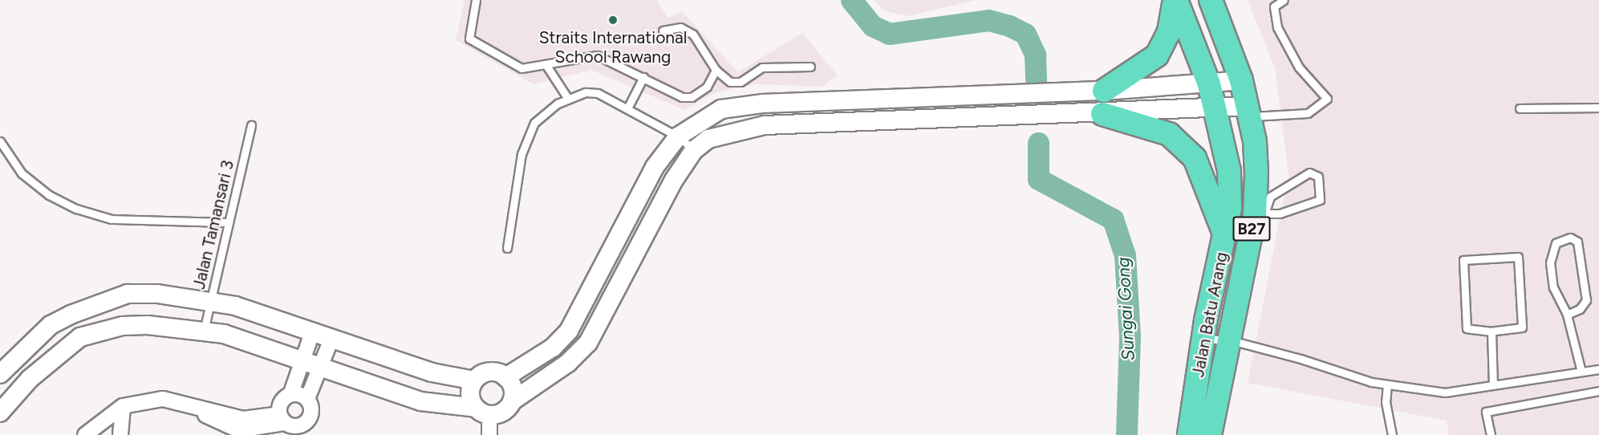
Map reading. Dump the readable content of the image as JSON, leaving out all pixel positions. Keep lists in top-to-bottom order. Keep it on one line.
{"streets":{"main road":["B27","Jalan Batu Arang"],"lane":["Jalan Tamansari 3"]},"water":["Sungai Gong"],"places":["Straits International School Rawang"]}
